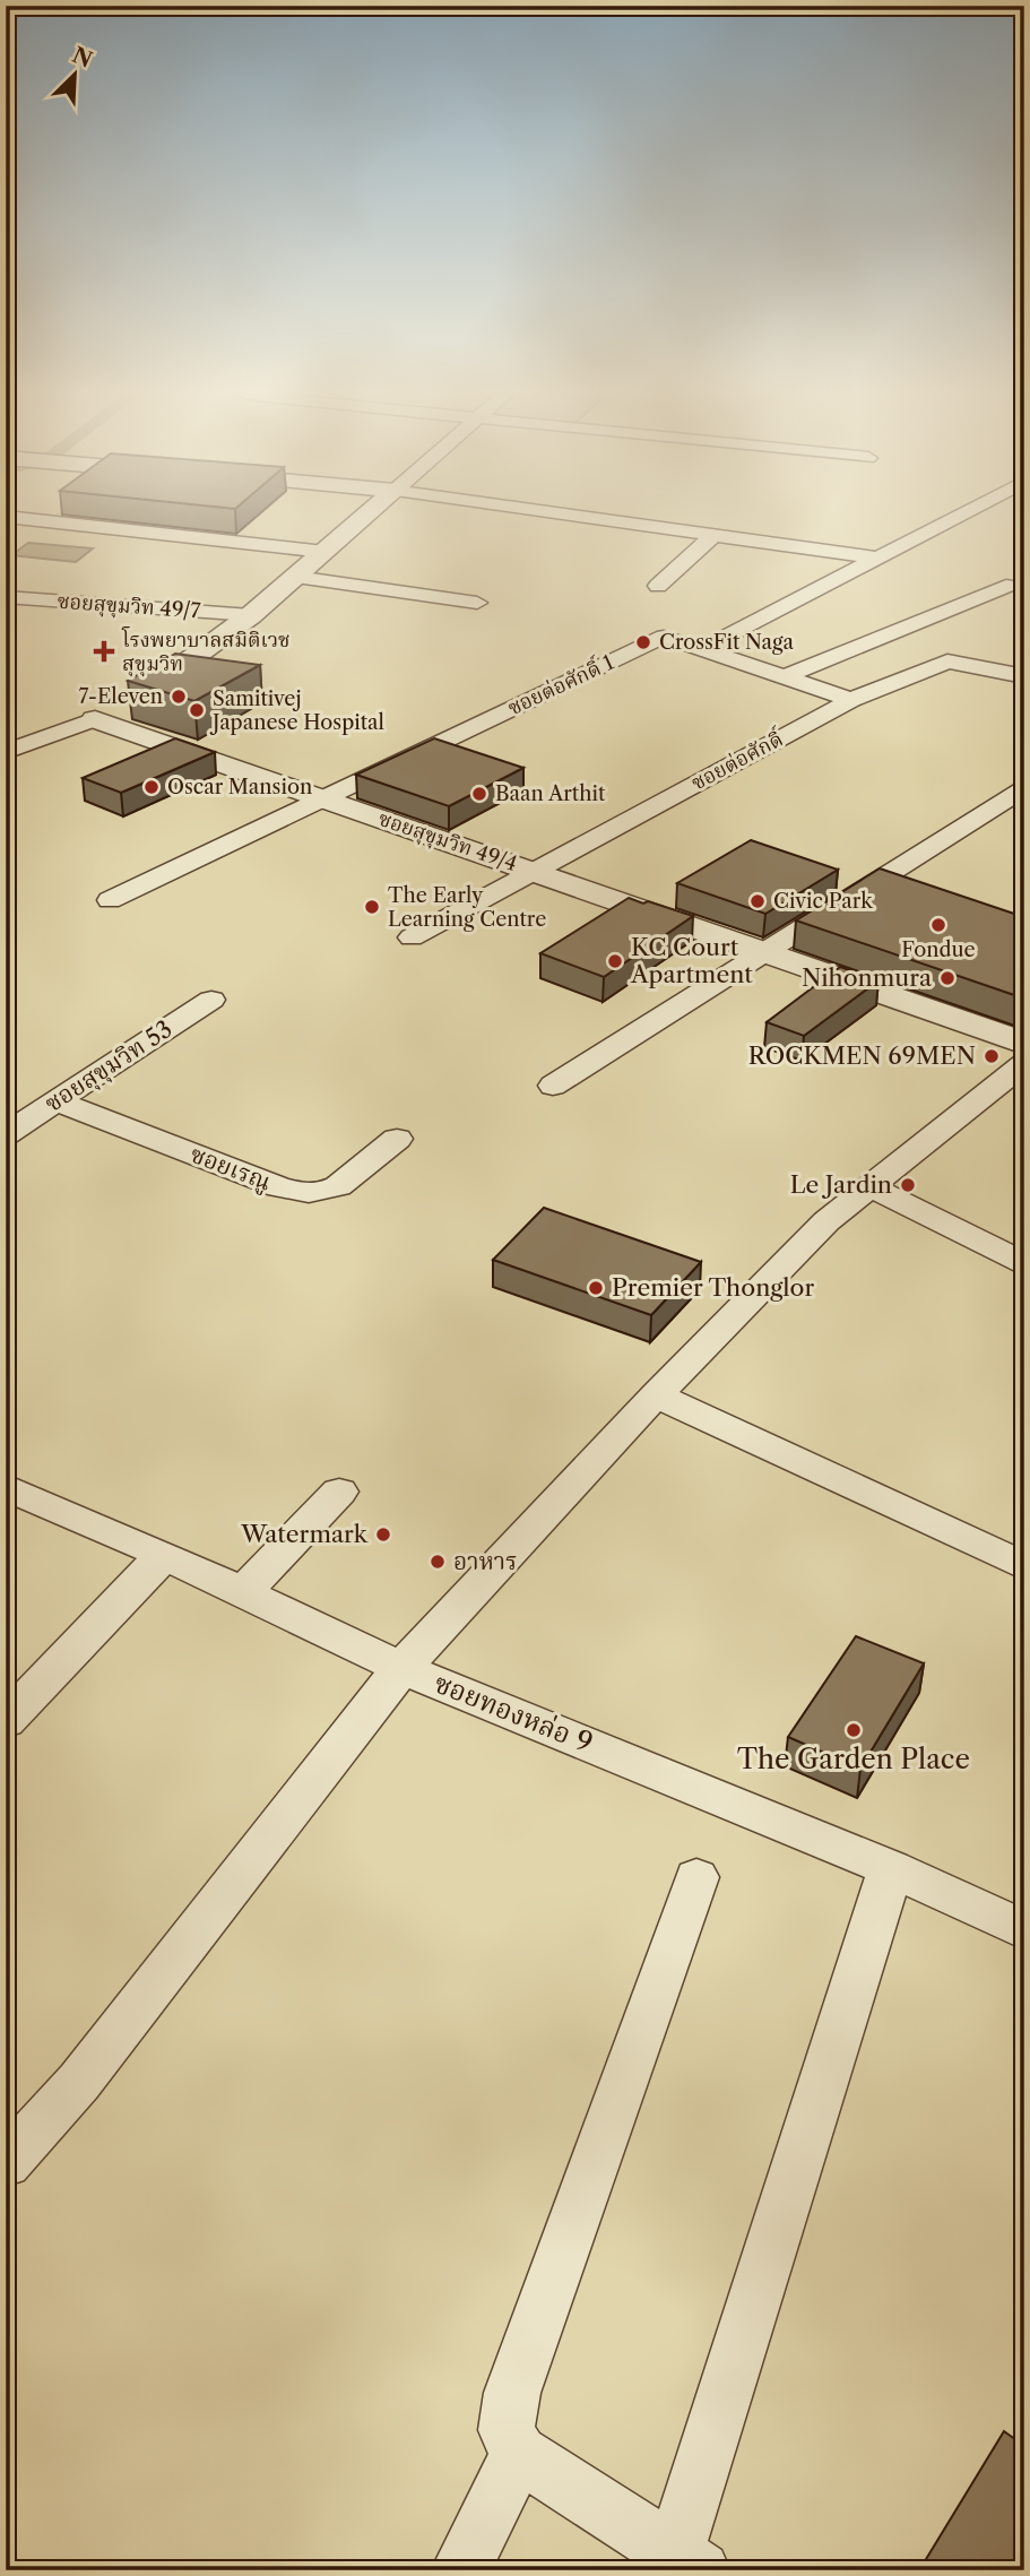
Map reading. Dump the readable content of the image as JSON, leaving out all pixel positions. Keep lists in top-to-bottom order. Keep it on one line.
{"streets":{"street":["ซอยสุขุมวิท 49/7","ซอยต่อศักดิ์ 1","ซอยต่อศักดิ์","ซอยสุขุมวิท 49/4","ซอยสุขุมวิท 53","ซอยเรณู","ซอยทองหล่อ 9"]},"crossings":[["ซอยต่อศักดิ์ 1","ซอยต่อศักดิ์"],["ซอยต่อศักดิ์ 1","ซอยสุขุมวิท 49/4"],["ซอยต่อศักดิ์","ซอยสุขุมวิท 49/4"],["ซอยสุขุมวิท 53","ซอยเรณู"]],"places":{"other":["CrossFit Naga","7-Eleven","Samitivej Japanese Hospital","Oscar Mansion","Baan Arthit","Civic Park","The Early Learning Centre","Fondue","KC Court Apartment","Nihonmura","ROCKMEN 69MEN","Le Jardin","Premier Thonglor","Watermark","อาหาร","The Garden Place"],"health":["โรงพยาบาลสมิติเวช สุขุมวิท"]},"north":"top right"}
